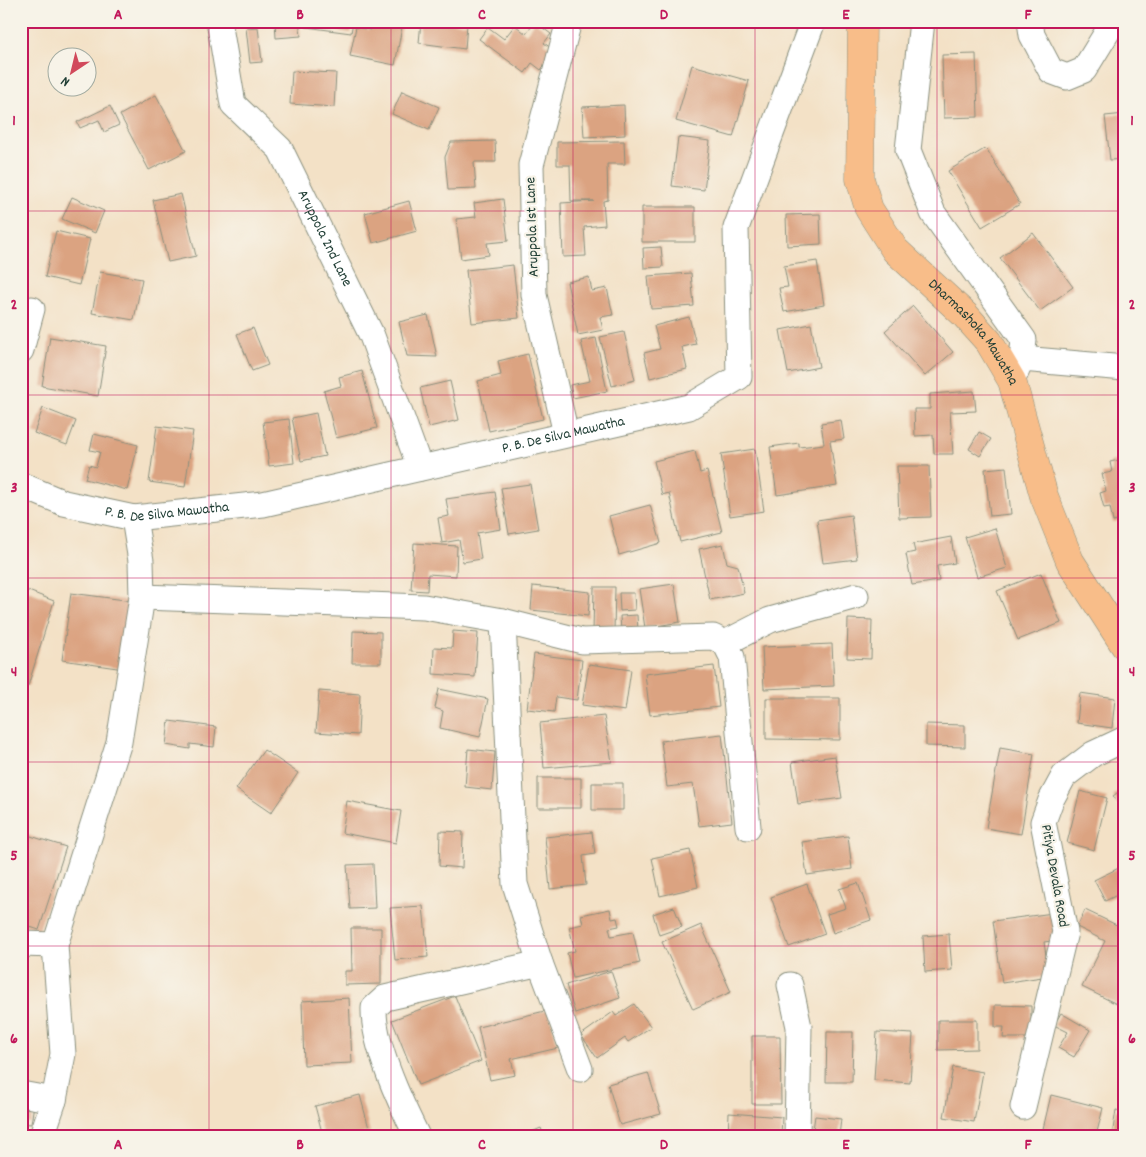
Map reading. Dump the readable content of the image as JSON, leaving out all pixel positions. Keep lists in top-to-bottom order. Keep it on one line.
{"streets":{"main road":["Dharmashoka Mawatha"],"street":["Aruppola 1st Lane","Aruppola 2nd Lane","P. B. De Silva Mawatha","Pitiya Devala Road"]},"crossings":[["Aruppola 1st Lane","P. B. De Silva Mawatha"],["Aruppola 2nd Lane","P. B. De Silva Mawatha"]],"north":"bottom left","grid":{"columns":["A","B","C","D","E","F"],"rows":["1","2","3","4","5","6"]}}
